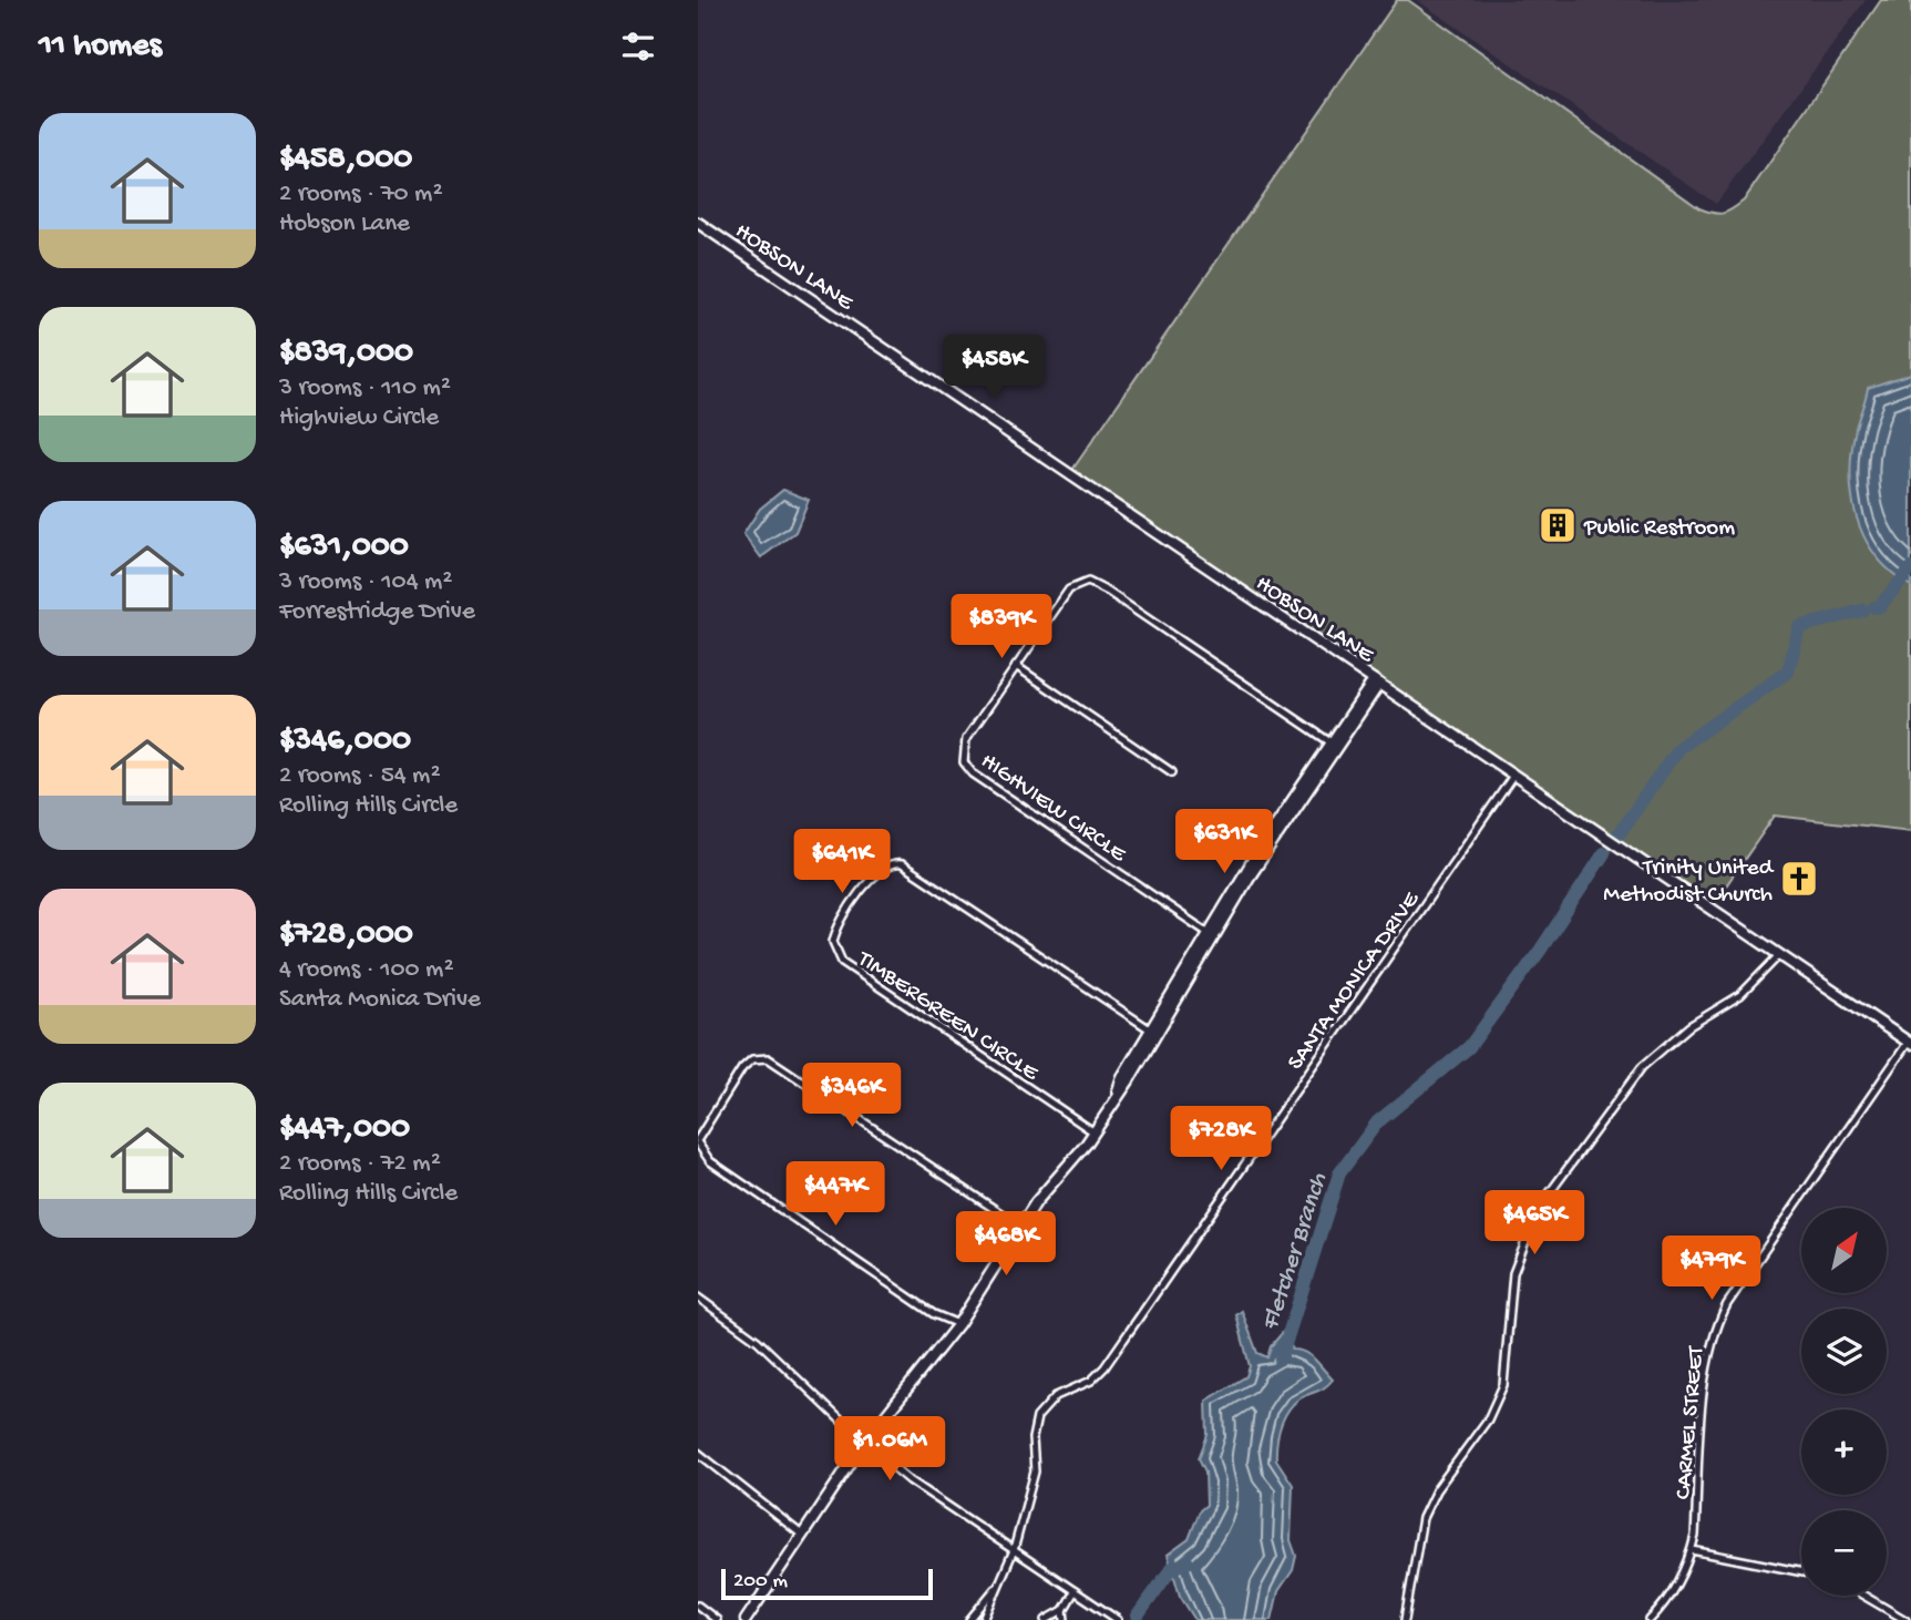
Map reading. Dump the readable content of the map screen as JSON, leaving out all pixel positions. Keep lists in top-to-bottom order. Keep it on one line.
{"streets":{"street":["HOBSON LANE","HIGHVIEW CIRCLE","SANTA MONICA DRIVE","TIMBERGREEN CIRCLE","CARMEL STREET"]},"crossings":[["HOBSON LANE","SANTA MONICA DRIVE"],["HOBSON LANE","CARMEL STREET"]],"water":["Fletcher Branch"],"places":{"building":["Public Restroom"],"church":["Trinity United Methodist Church"]},"scale_bar":"200 m","north":"top right","page":{"heading":"11 homes","list":[{"name":"$458,000","note":"2 rooms · 70 m² · Hobson Lane"},{"name":"$839,000","note":"3 rooms · 110 m² · Highview Circle"},{"name":"$631,000","note":"3 rooms · 104 m² · Forrestridge Drive"},{"name":"$346,000","note":"2 rooms · 54 m² · Rolling Hills Circle"},{"name":"$728,000","note":"4 rooms · 100 m² · Santa Monica Drive"},{"name":"$447,000","note":"2 rooms · 72 m² · Rolling Hills Circle"}],"price":["$458K","$839K","$631K","$641K","$346K","$728K","$447K","$465K","$468K","$479K","$1.06M"],"map_buttons":["+","−"],"scale":"200 m"}}
